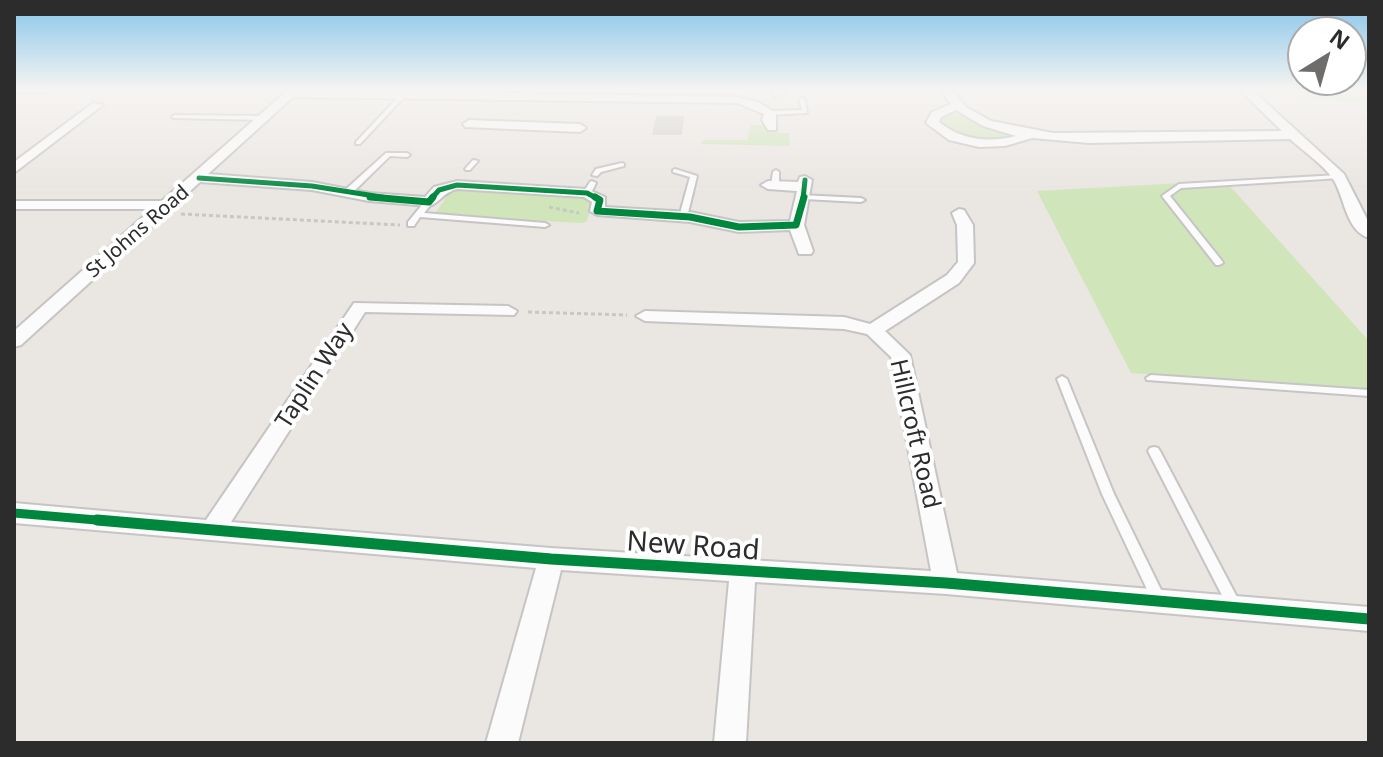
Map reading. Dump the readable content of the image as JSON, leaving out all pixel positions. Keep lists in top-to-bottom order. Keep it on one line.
{"streets":{"street":["St Johns Road","Taplin Way","Hillcroft Road","New Road"]},"crossings":[["Taplin Way","New Road"],["Hillcroft Road","New Road"]],"north":"top right"}
